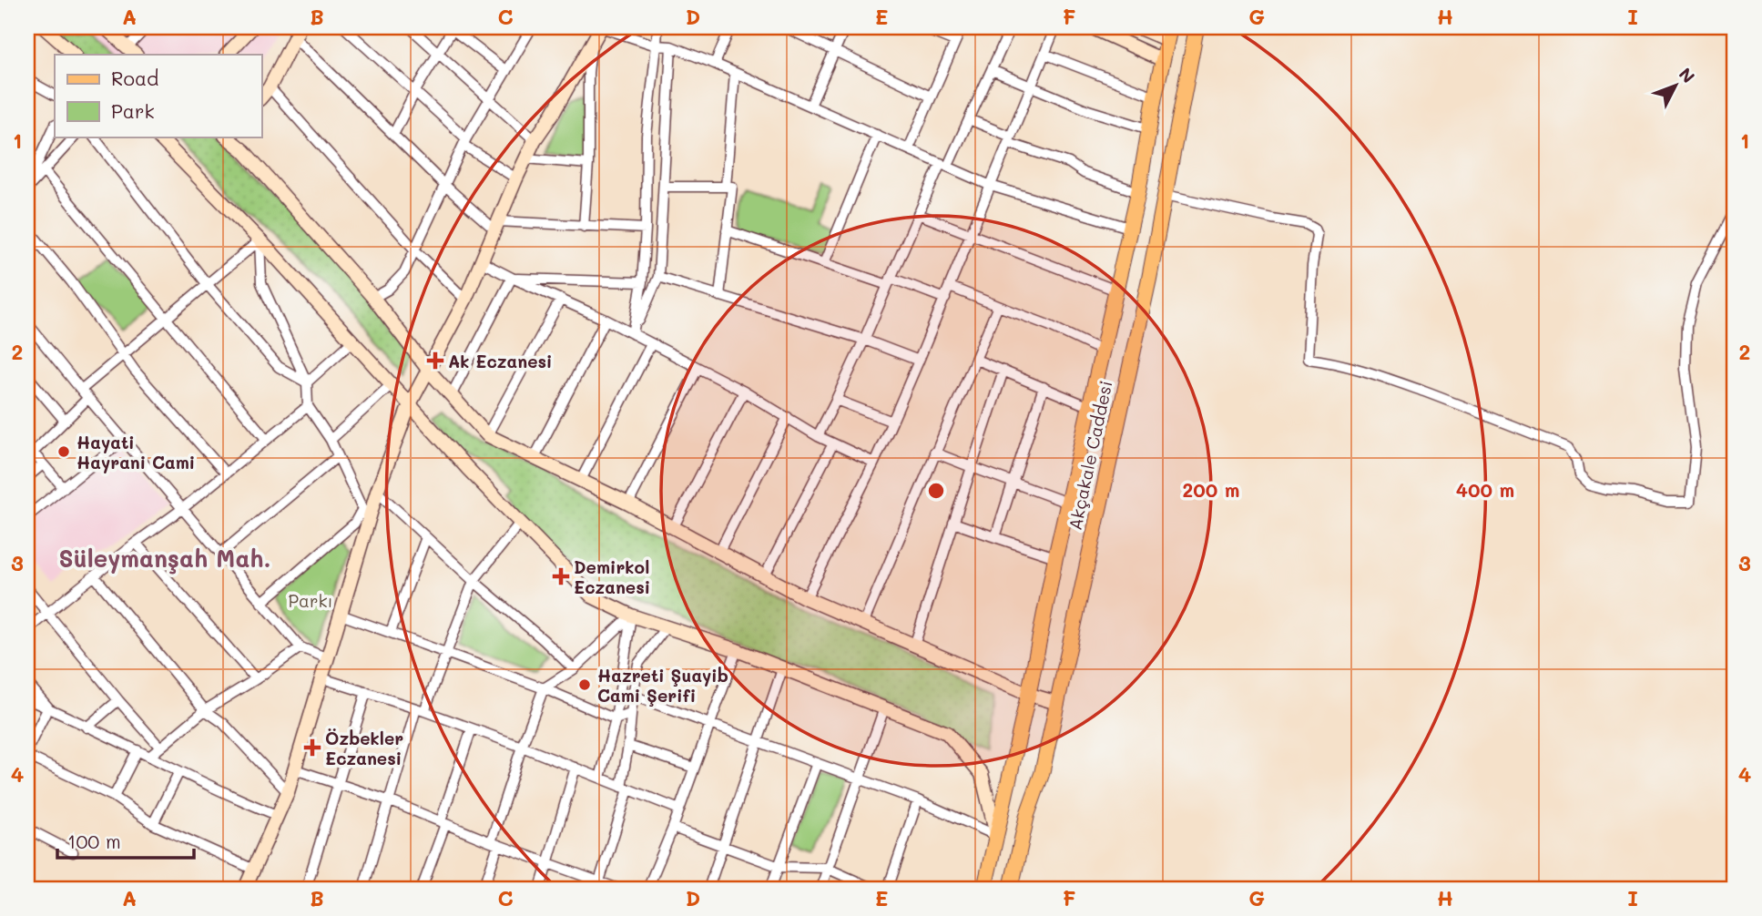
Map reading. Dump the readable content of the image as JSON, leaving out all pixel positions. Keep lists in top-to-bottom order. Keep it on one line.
{"streets":{"main road":["Akçakale Caddesi"]},"districts":["Süleymanşah Mah."],"parks":["Parkı"],"places":{"health":["Ak Eczanesi","Demirkol Eczanesi","Özbekler Eczanesi"],"other":["Hayati Hayrani Cami","Hazreti Şuayib Cami Şerifi"]},"legend":["Road","Park"],"scale_bar":"100 m","north":"top right","grid":{"columns":["A","B","C","D","E","F","G","H","I"],"rows":["1","2","3","4"]},"rings":["200 m","400 m"]}
